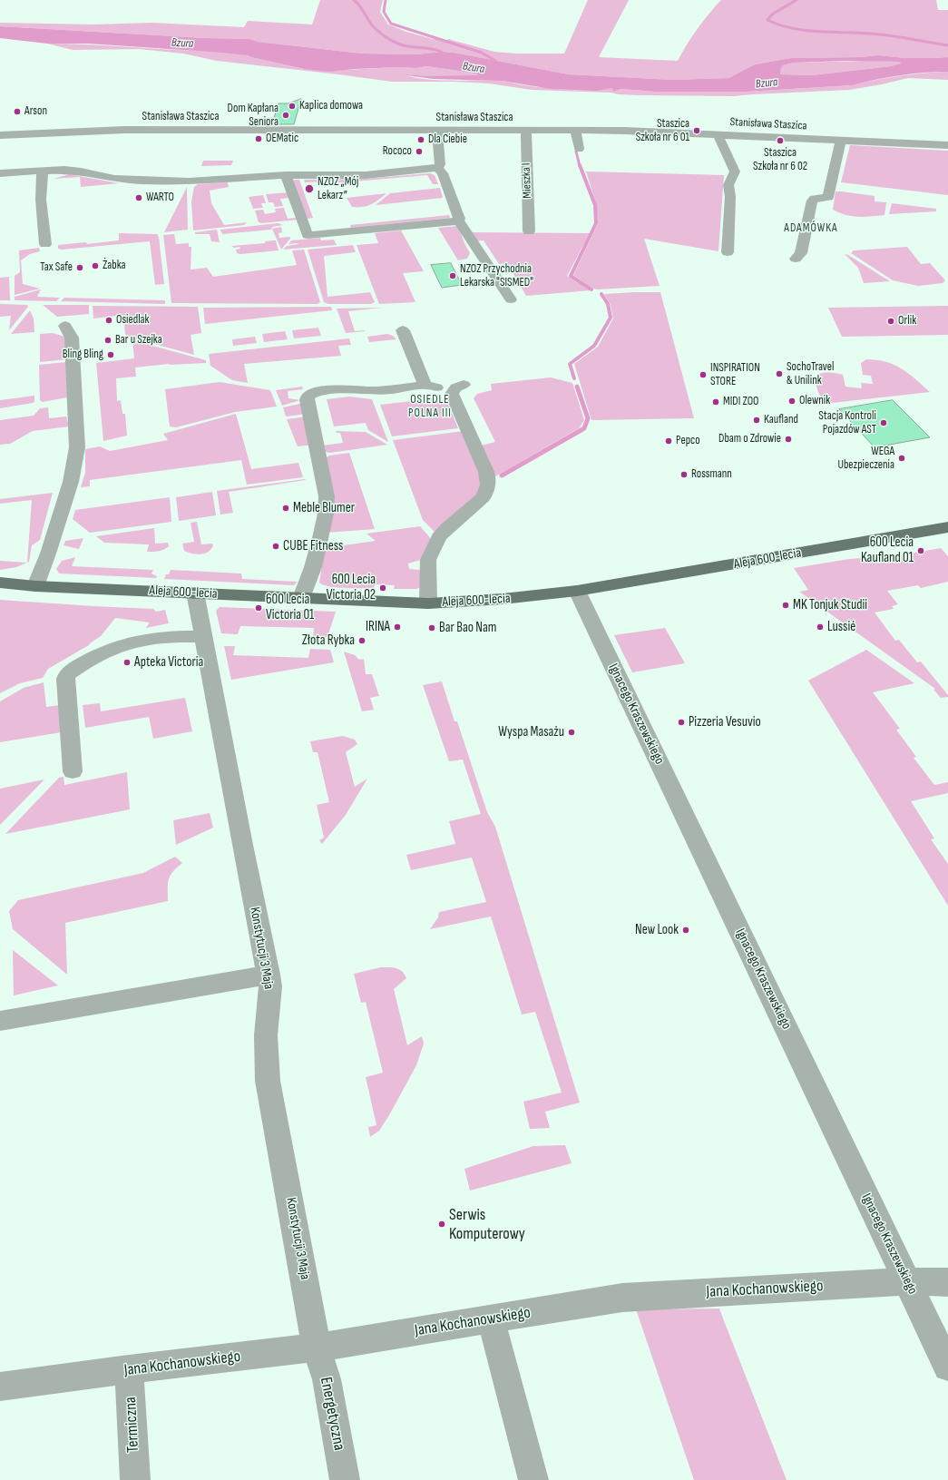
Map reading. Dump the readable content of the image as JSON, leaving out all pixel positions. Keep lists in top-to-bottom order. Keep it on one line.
{"streets":{"main road":["Aleja 600-lecia"],"street":["Stanisława Staszica","Mieszka I","Ignacego Kraszewskiego","Konstytucji 3 Maja","Jana Kochanowskiego","Energetyczna","Termiczna"]},"crossings":[["Stanisława Staszica","Mieszka I"],["Aleja 600-lecia","Ignacego Kraszewskiego"],["Aleja 600-lecia","Konstytucji 3 Maja"],["Ignacego Kraszewskiego","Jana Kochanowskiego"],["Konstytucji 3 Maja","Jana Kochanowskiego"],["Konstytucji 3 Maja","Energetyczna"],["Jana Kochanowskiego","Energetyczna"],["Jana Kochanowskiego","Termiczna"]],"districts":["ADAMÓWKA","OSIEDLE POLNA III"],"water":["Bzura"],"places":["Kaplica domowa","Arson","Dom Kapłana Seniora","Staszica Szkoła nr 6 01","OEMatic","Dla Ciebie","Staszica Szkoła nr 6 02","Rococo","NZOZ „Mój Lekarz”","WARTO","Żabka","Tax Safe","NZOZ Przychodnia Lekarska \"SISMED\"","Osiedlak","Orlik","Bar u Szejka","Bling Bling","SochoTravel & Unilink","INSPIRATION STORE","Olewnik","MIDI ZOO","Kaufland","Stacja Kontroli Pojazdów AST","Dbam o Zdrowie","Pepco","WEGA Ubezpieczenia","Rossmann","Meble Blumer","CUBE Fitness","600 Lecia Kaufland 01","600 Lecia Victoria 02","MK Tonjuk Studii","600 Lecia Victoria 01","IRINA","Lussié","Bar Bao Nam","Złota Rybka","Apteka Victoria","Pizzeria Vesuvio","Wyspa Masażu","New Look","Serwis Komputerowy"]}
